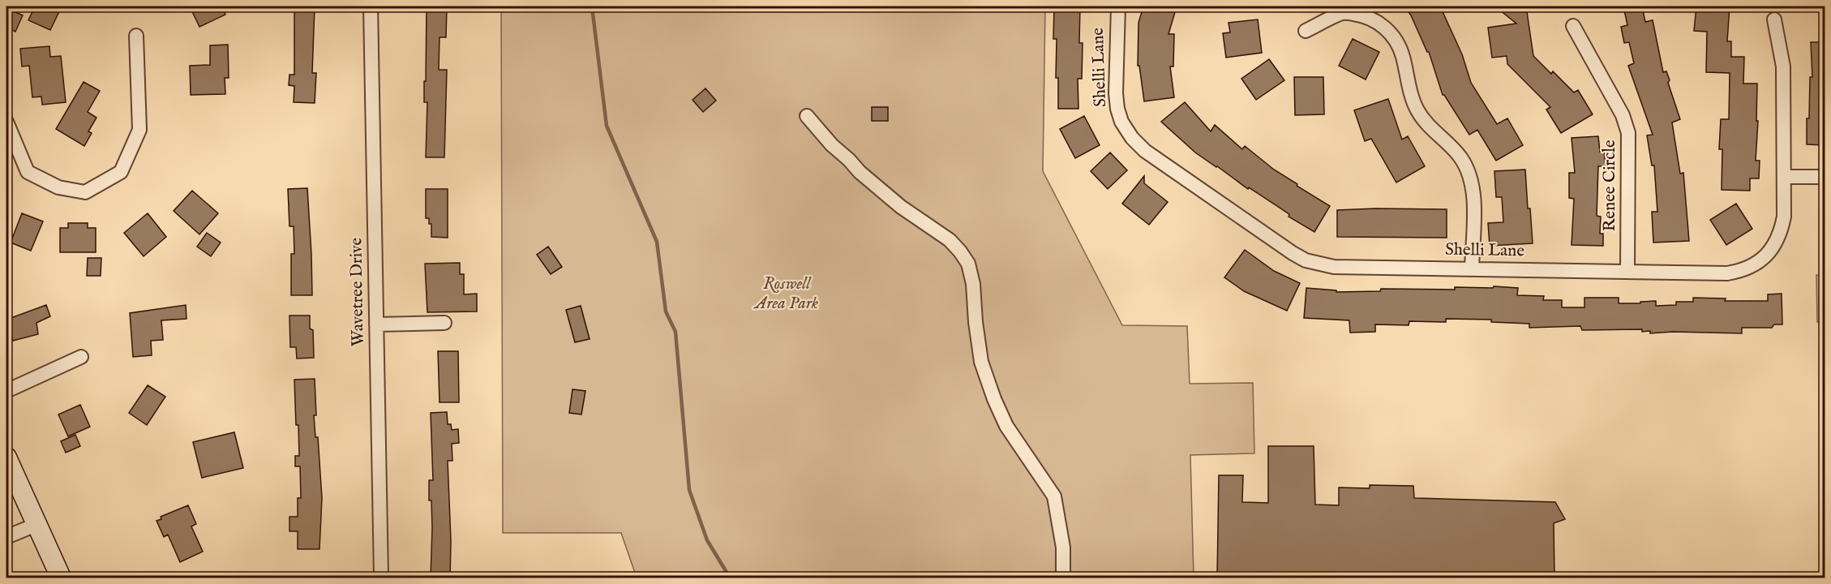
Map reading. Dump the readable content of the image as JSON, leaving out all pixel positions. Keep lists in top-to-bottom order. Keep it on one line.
{"streets":{"street":["Shelli Lane","Renee Circle","Wavetree Drive"]},"crossings":[["Shelli Lane","Renee Circle"]],"parks":["Roswell Area Park"]}
